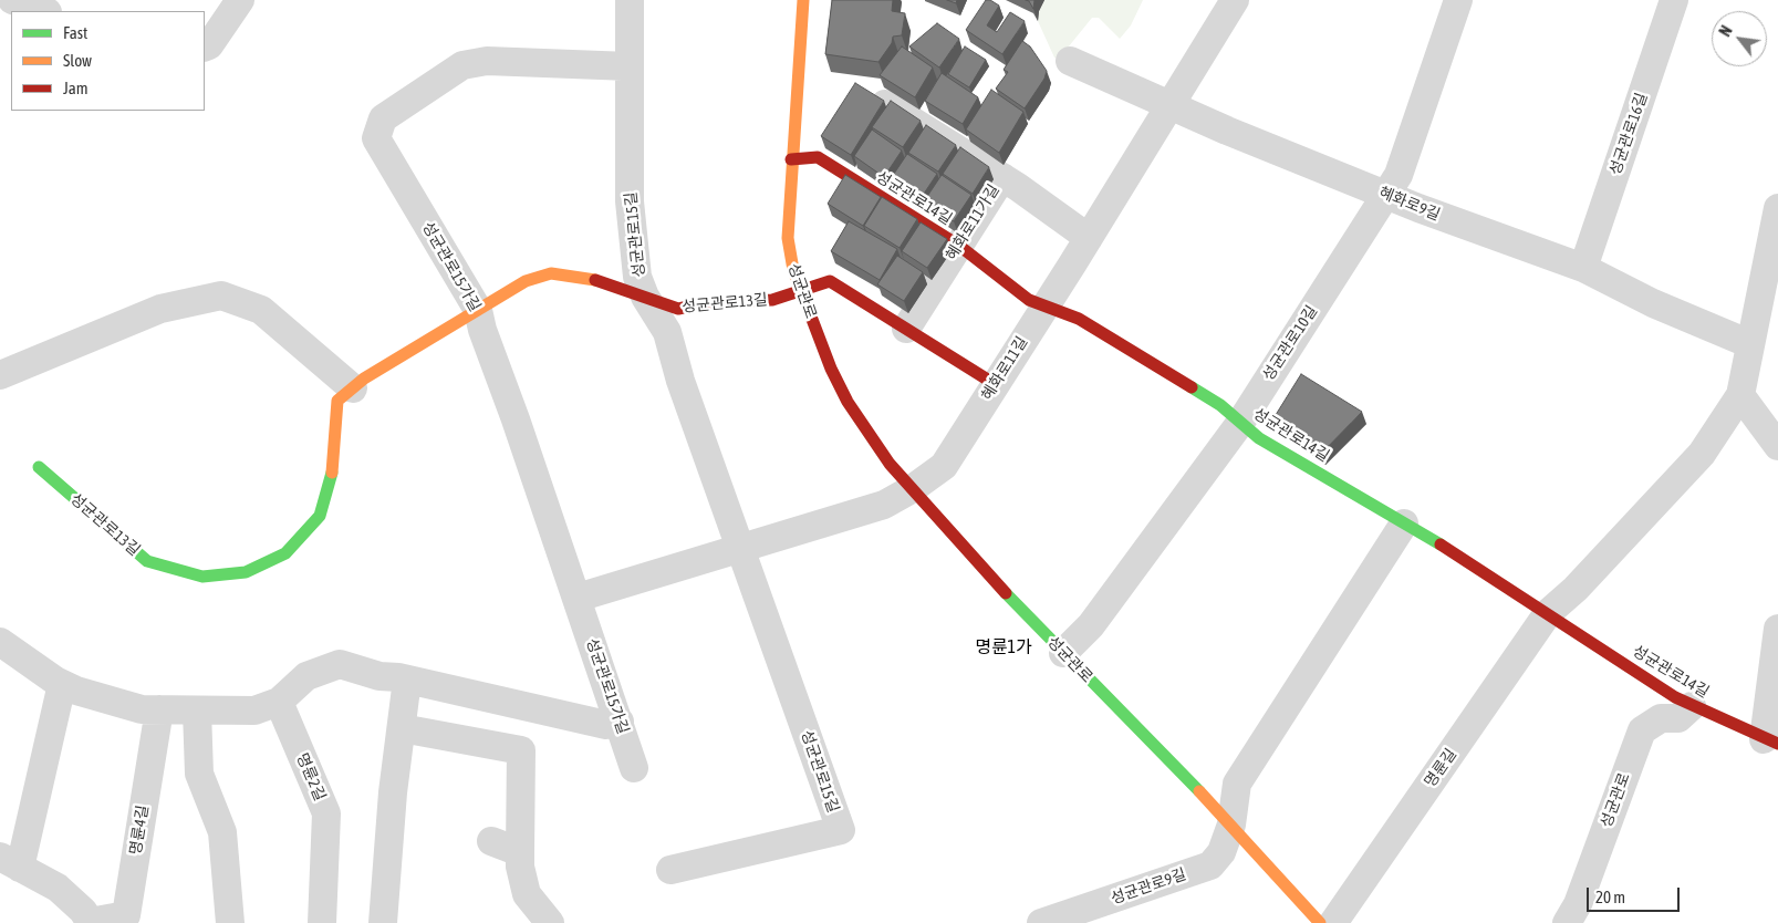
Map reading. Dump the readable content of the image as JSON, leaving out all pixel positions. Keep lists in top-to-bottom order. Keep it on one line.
{"streets":{"street":["성균관로16길","성균관로14길","혜화로9길","혜화로11가길","성균관로15길","성균관로15가길","성균관로","성균관로13길","성균관로10길","혜화로11길","명륜길","명륜2길","명륜4길","성균관로9길"]},"crossings":[["성균관로16길","혜화로9길"],["성균관로14길","혜화로11가길"],["성균관로14길","성균관로"],["성균관로14길","성균관로10길"],["성균관로14길","혜화로11길"],["성균관로14길","명륜길"],["혜화로9길","성균관로10길"],["혜화로9길","혜화로11길"],["성균관로15길","성균관로15가길"],["성균관로15길","성균관로13길"],["성균관로15가길","성균관로13길"],["성균관로","성균관로13길"],["성균관로","성균관로10길"],["성균관로","혜화로11길"],["성균관로","성균관로9길"]],"districts":["명륜1가"],"legend":["Fast","Slow","Jam"],"scale_bar":"20 m","north":"top left"}
